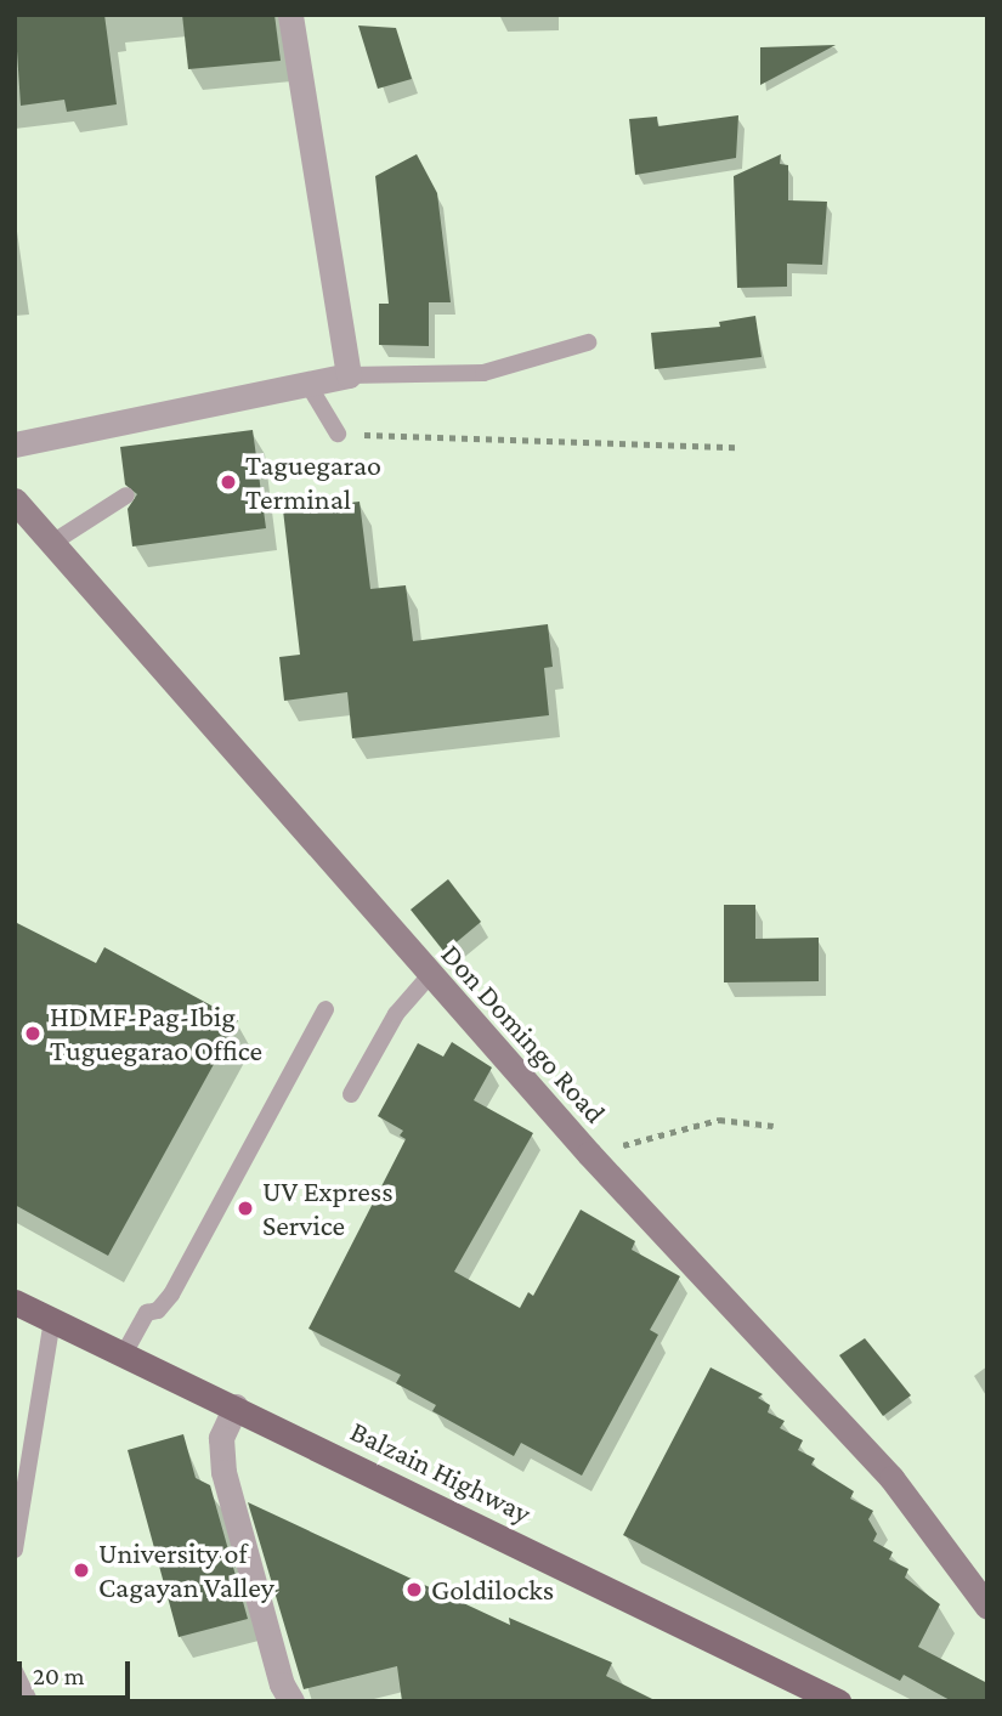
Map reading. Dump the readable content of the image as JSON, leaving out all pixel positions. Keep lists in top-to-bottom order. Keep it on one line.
{"streets":{"main road":["Don Domingo Road","Balzain Highway"]},"places":["Taguegarao Terminal","HDMF-Pag-Ibig Tuguegarao Office","UV Express Service","University of Cagayan Valley","Goldilocks"],"scale_bar":"20 m"}
